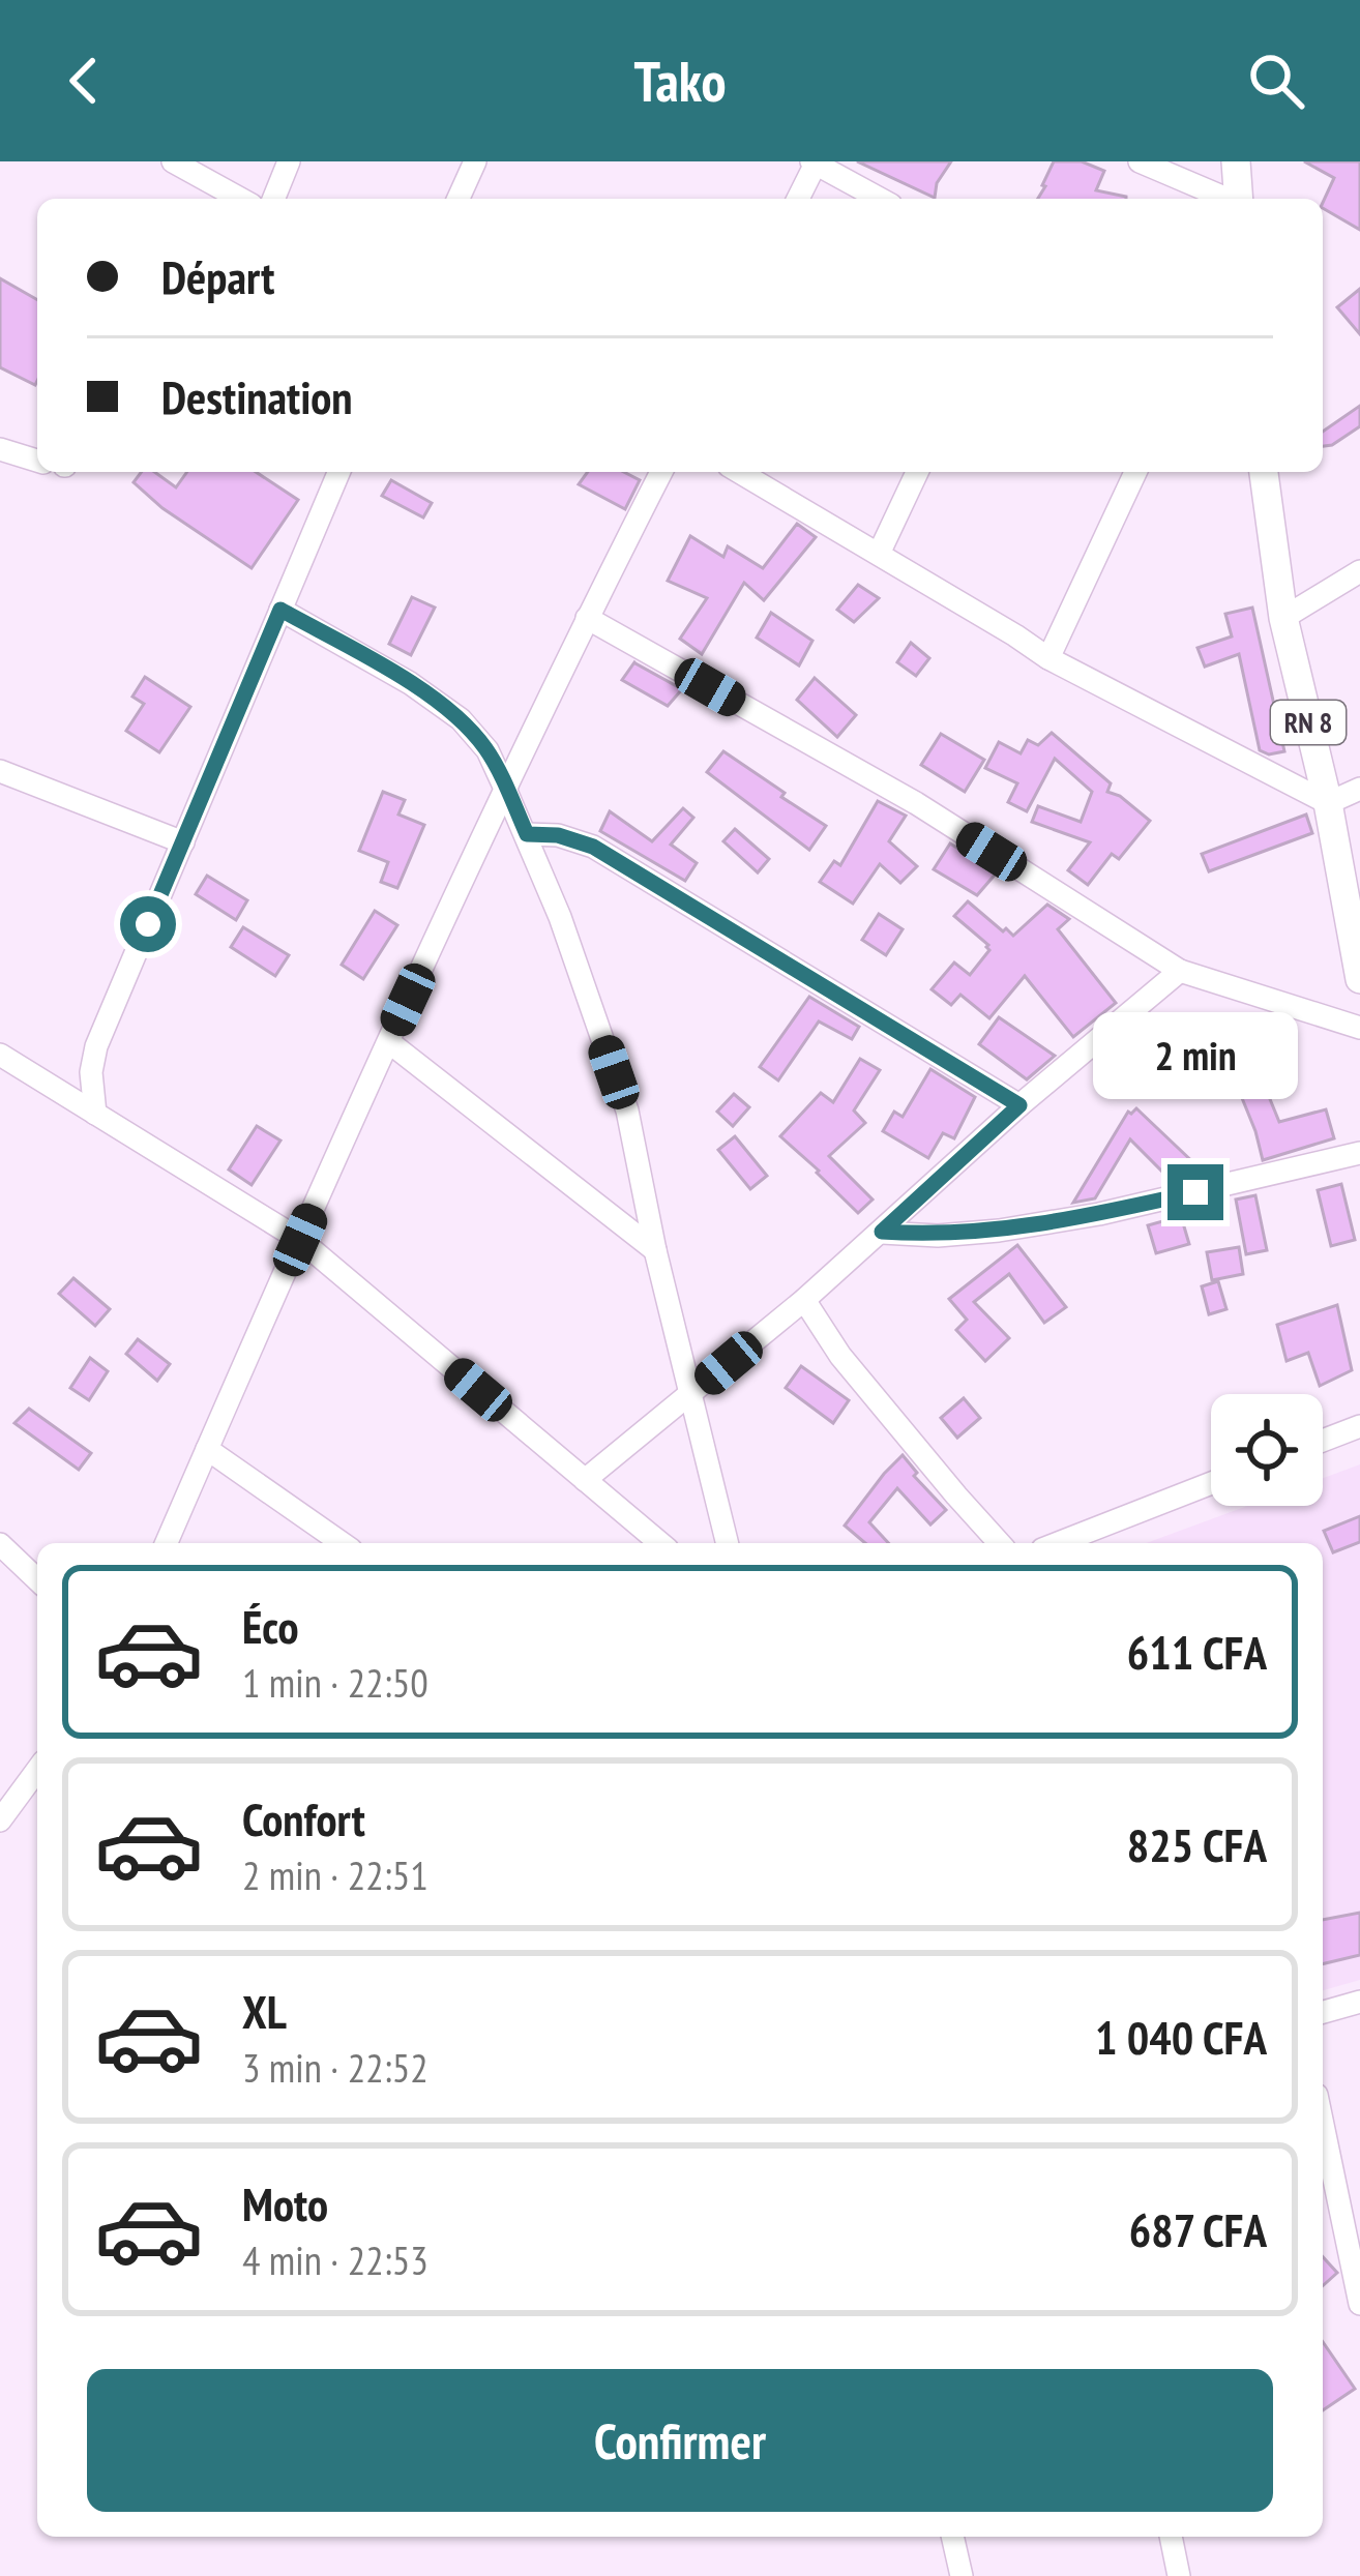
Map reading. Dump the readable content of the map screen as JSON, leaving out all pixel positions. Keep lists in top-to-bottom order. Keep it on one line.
{"streets":{"main road":["RN 8"]},"page":{"header":"Tako","banner":["Départ","Destination"],"bubble":"2 min","list":[{"name":"Éco","note":"1 min · 22:50","value":"611 CFA"},{"name":"Confort","note":"2 min · 22:51","value":"825 CFA"},{"name":"XL","note":"3 min · 22:52","value":"1 040 CFA"},{"name":"Moto","note":"4 min · 22:53","value":"687 CFA"}],"buttons":"Confirmer"}}
